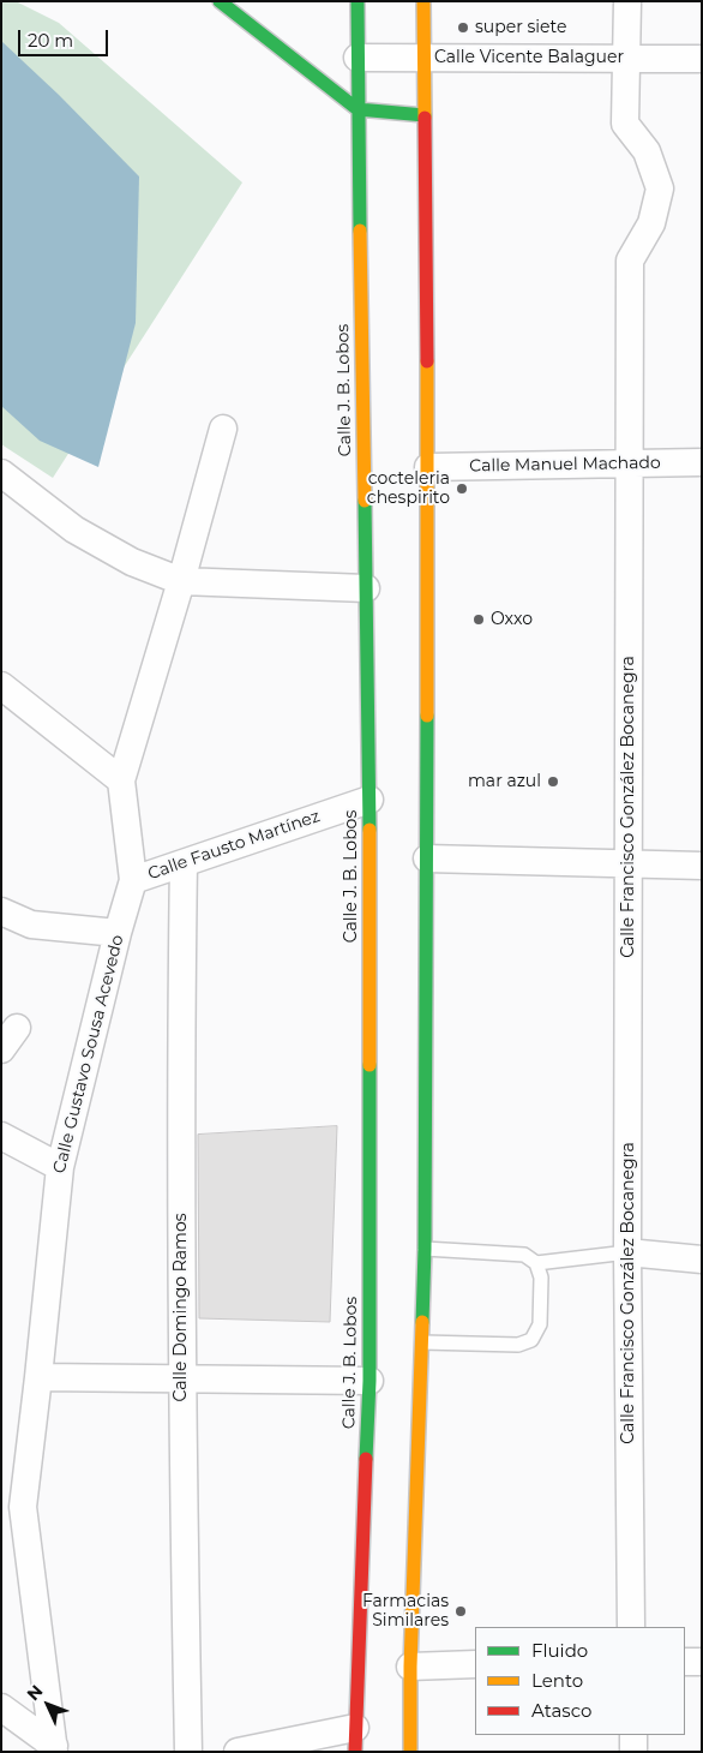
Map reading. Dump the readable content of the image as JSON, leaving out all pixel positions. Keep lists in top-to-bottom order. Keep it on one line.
{"streets":{"main road":["Calle J. B. Lobos"],"street":["Calle Vicente Balaguer","Calle Manuel Machado","Calle Francisco González Bocanegra","Calle Fausto Martínez","Calle Gustavo Sousa Acevedo","Calle Domingo Ramos"]},"crossings":[["Calle Vicente Balaguer","Calle J. B. Lobos"],["Calle Vicente Balaguer","Calle Francisco González Bocanegra"],["Calle J. B. Lobos","Calle Fausto Martínez"],["Calle Manuel Machado","Calle Francisco González Bocanegra"],["Calle Fausto Martínez","Calle Gustavo Sousa Acevedo"],["Calle Fausto Martínez","Calle Domingo Ramos"]],"places":["super siete","cocteleria chespirito","Oxxo","mar azul","Farmacias Similares"],"legend":["Fluido","Lento","Atasco"],"scale_bar":"20 m","north":"top left"}
